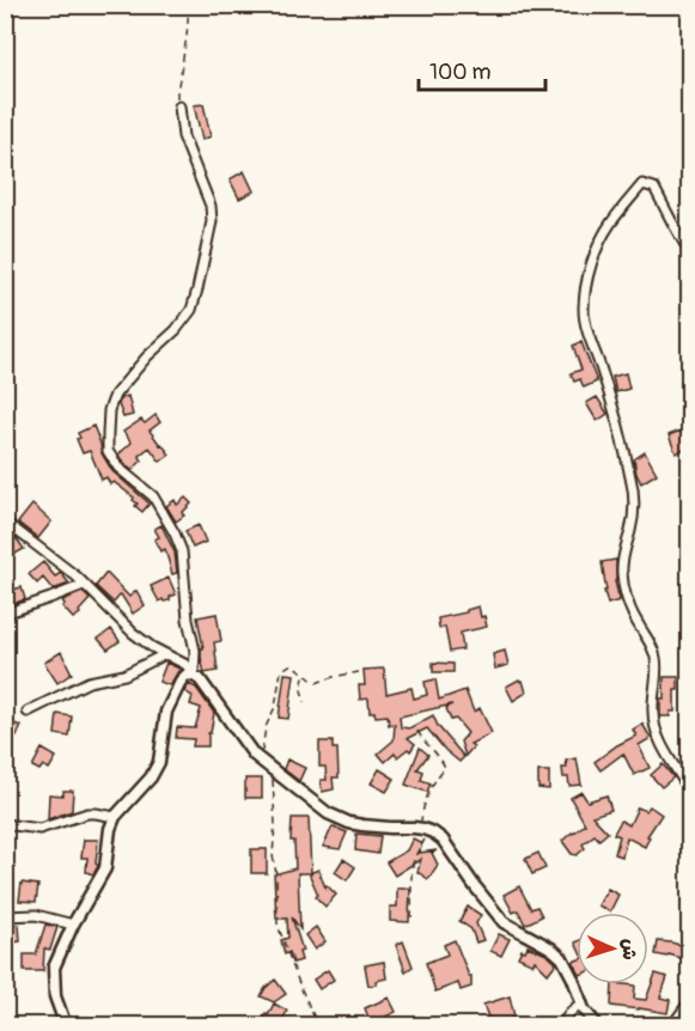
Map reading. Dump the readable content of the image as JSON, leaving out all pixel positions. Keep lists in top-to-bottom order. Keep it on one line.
{"scale_bar":"100 m","north":"right"}
